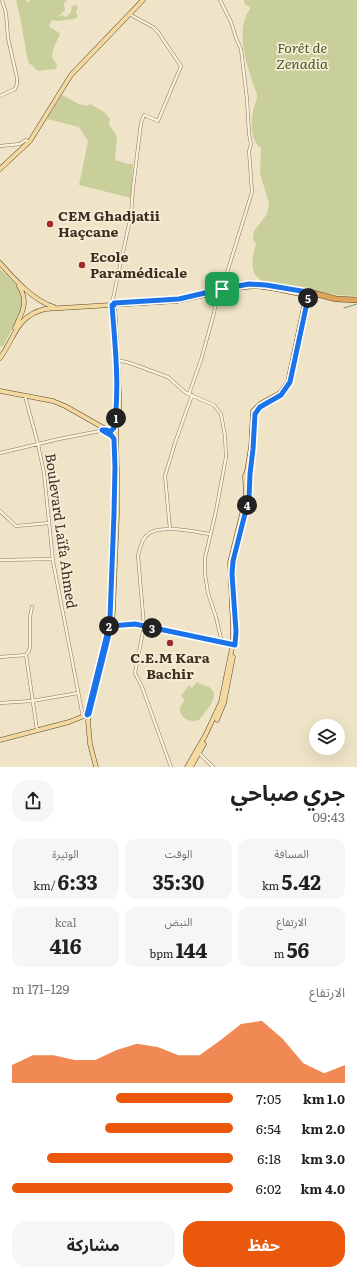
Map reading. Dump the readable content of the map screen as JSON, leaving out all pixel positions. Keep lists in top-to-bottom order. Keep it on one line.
{"streets":{"street":["Boulevard Laïfa Ahmed"]},"parks":["Forêt de Zenadia"],"places":["CEM Ghadjatii Haçcane","Ecole Paramédicale","C.E.M Kara Bachir"],"page":{"pins":["5","1","4","2","3"],"heading":["جري صباحي","09:43"],"stats":[["المسافة","5.42 km"],["الوقت","35:30"],["الوتيرة","6:33 /km"],["الارتفاع","56 m"],["النبض","144 bpm"],["kcal","416"]],"chart":["الارتفاع","129–171 m"],"list":[{"name":"1.0 km","note":"7:05"},{"name":"2.0 km","note":"6:54"},{"name":"3.0 km","note":"6:18"},{"name":"4.0 km","note":"6:02"}],"buttons":["حفظ","مشاركة"]}}
